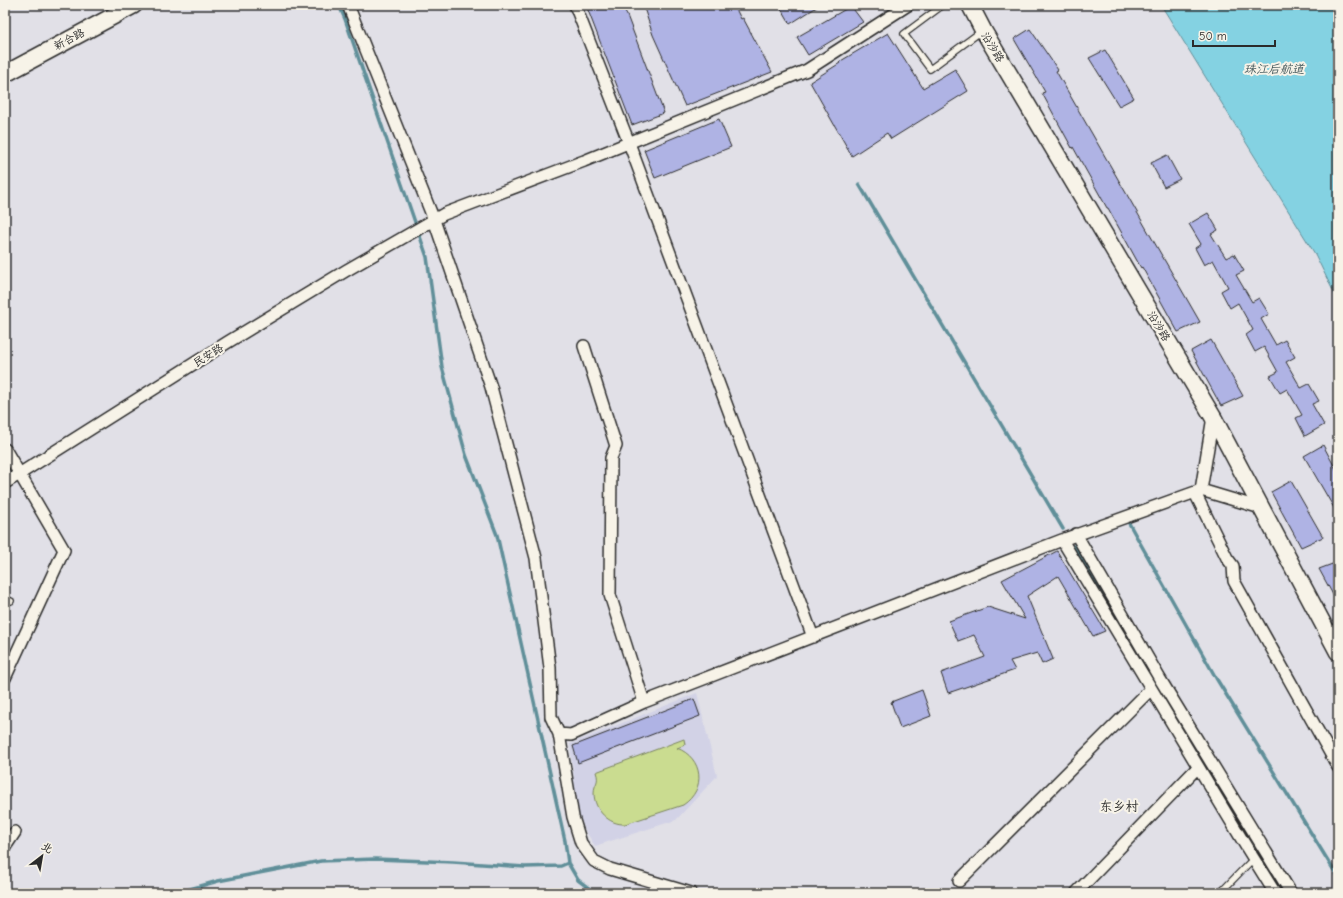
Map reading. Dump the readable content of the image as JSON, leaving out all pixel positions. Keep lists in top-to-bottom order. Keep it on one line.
{"streets":{"street":["新合路","沿沙路","民安路"]},"districts":["东乡村"],"water":["珠江后航道"],"scale_bar":"50 m","north":"top right"}
